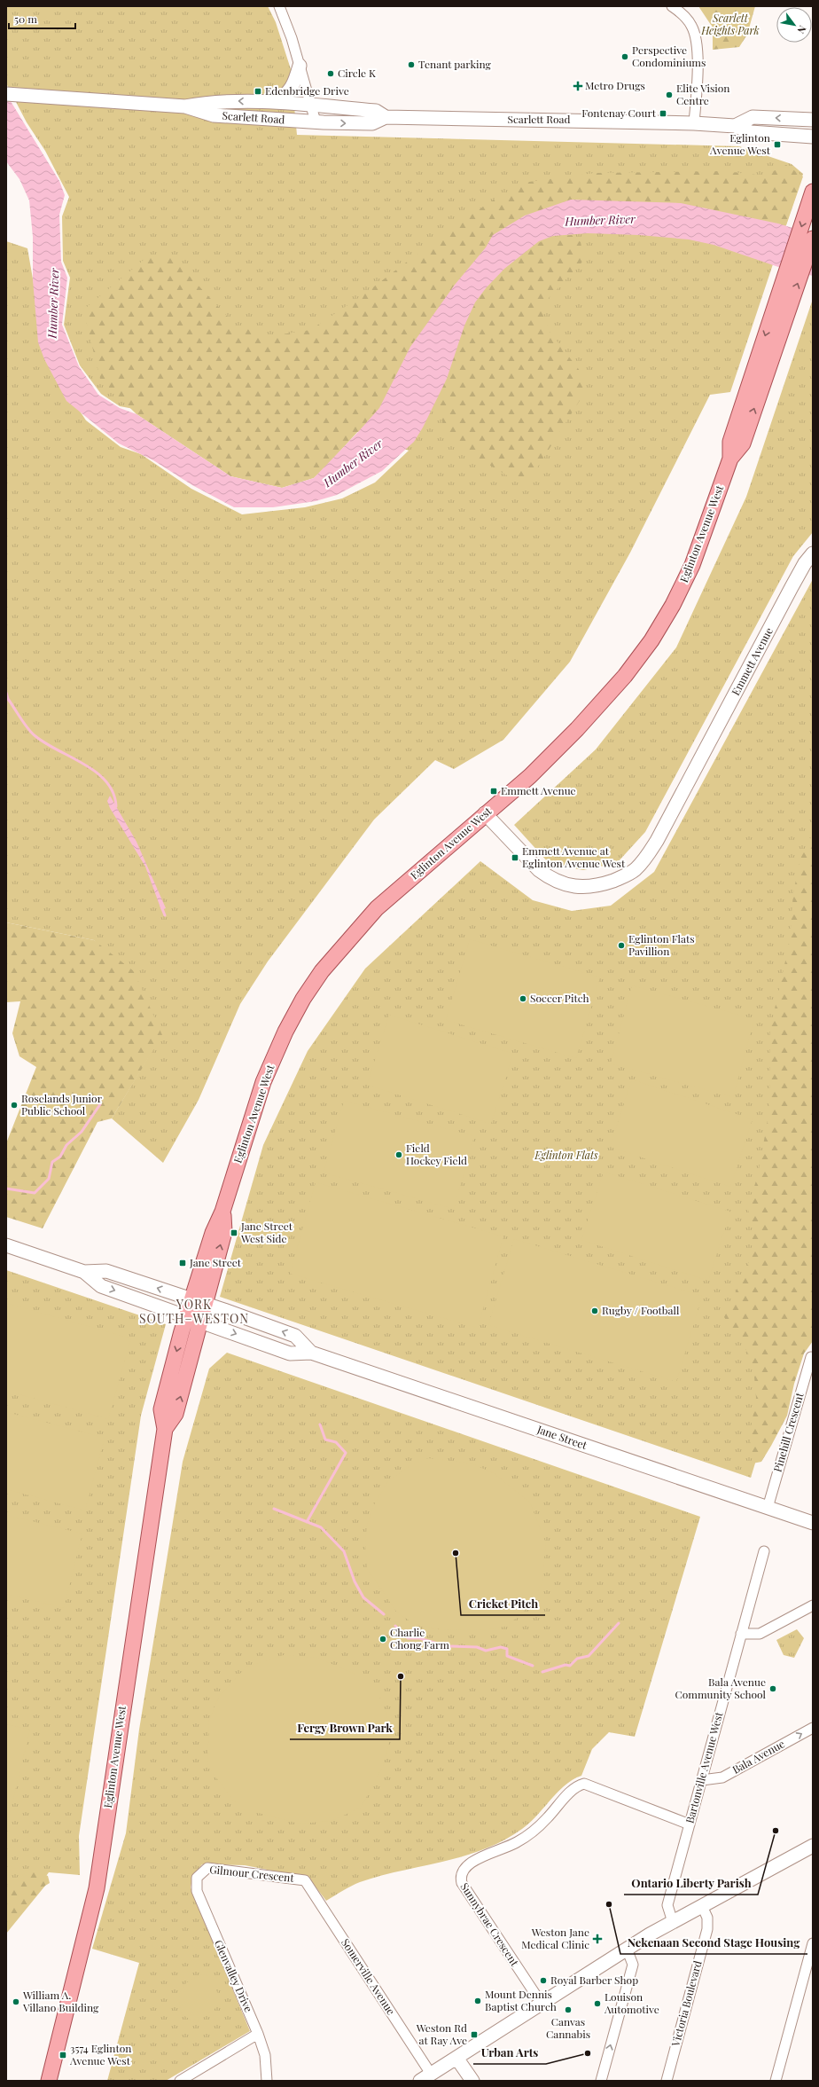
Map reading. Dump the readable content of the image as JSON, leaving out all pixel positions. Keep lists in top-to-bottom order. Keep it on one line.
{"streets":{"main road":["Scarlett Road","Eglinton Avenue West","Emmett Avenue","Jane Street"],"street":["Pinehill Crescent","Bala Avenue","Bartonville Avenue West","Gilmour Crescent","Sunnybrae Crescent","Glenvalley Drive","Somerville Avenue","Victoria Boulevard"]},"crossings":[["Eglinton Avenue West","Emmett Avenue"],["Eglinton Avenue West","Jane Street"],["Pinehill Crescent","Jane Street"],["Bala Avenue","Bartonville Avenue West"],["Bartonville Avenue West","Sunnybrae Crescent"],["Gilmour Crescent","Glenvalley Drive"],["Gilmour Crescent","Somerville Avenue"]],"one_way":["Bala Avenue"],"districts":["YORK SOUTH–WESTON"],"water":["Humber River"],"parks":["Scarlett Heights Park","Eglinton Flats"],"places":{"other":["Perspective Condominiums","Tenant parking","Circle K","Elite Vision Centre","Eglinton Flats Pavillion","Soccer Pitch","Roselands Junior Public School","Field Hockey Field","Rugby / Football","Cricket Pitch","Charlie Chong Farm","Fergy Brown Park","Bala Avenue Community School","Ontario Liberty Parish","Nekenaan Second Stage Housing","Royal Barber Shop","Mount Dennis Baptist Church","William A. Villano Building","Louison Automotive","Canvas Cannabis","Urban Arts"],"health":["Metro Drugs","Weston Jane Medical Clinic"],"transit":["Edenbridge Drive","Fontenay Court","Eglinton Avenue West","Emmett Avenue","Emmett Avenue at Eglinton Avenue West","Jane Street West Side","Jane Street","Weston Rd at Ray Ave","3574 Eglinton Avenue West"]},"scale_bar":"50 m","north":"bottom right"}
